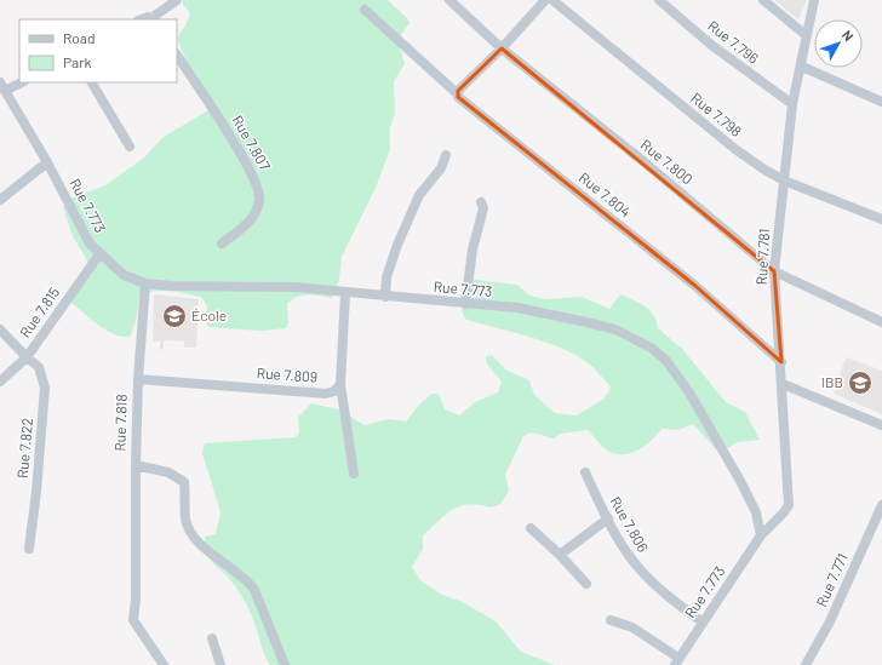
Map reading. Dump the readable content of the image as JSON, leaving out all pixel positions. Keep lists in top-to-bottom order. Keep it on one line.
{"streets":{"street":["Rue 7.796","Rue 7.798","Rue 7.807","Rue 7.800","Rue 7.804","Rue 7.773","Rue 7.781","Rue 7.815","Rue 7.809","Rue 7.818","Rue 7.822","Rue 7.806","Rue 7.771"]},"crossings":[["Rue 7.796","Rue 7.781"],["Rue 7.798","Rue 7.781"],["Rue 7.800","Rue 7.781"],["Rue 7.804","Rue 7.781"],["Rue 7.773","Rue 7.781"],["Rue 7.773","Rue 7.815"],["Rue 7.773","Rue 7.818"],["Rue 7.773","Rue 7.806"],["Rue 7.815","Rue 7.822"],["Rue 7.809","Rue 7.818"]],"places":{"school or university":["École","IBB"]},"legend":["Road","Park"],"north":"top right"}
